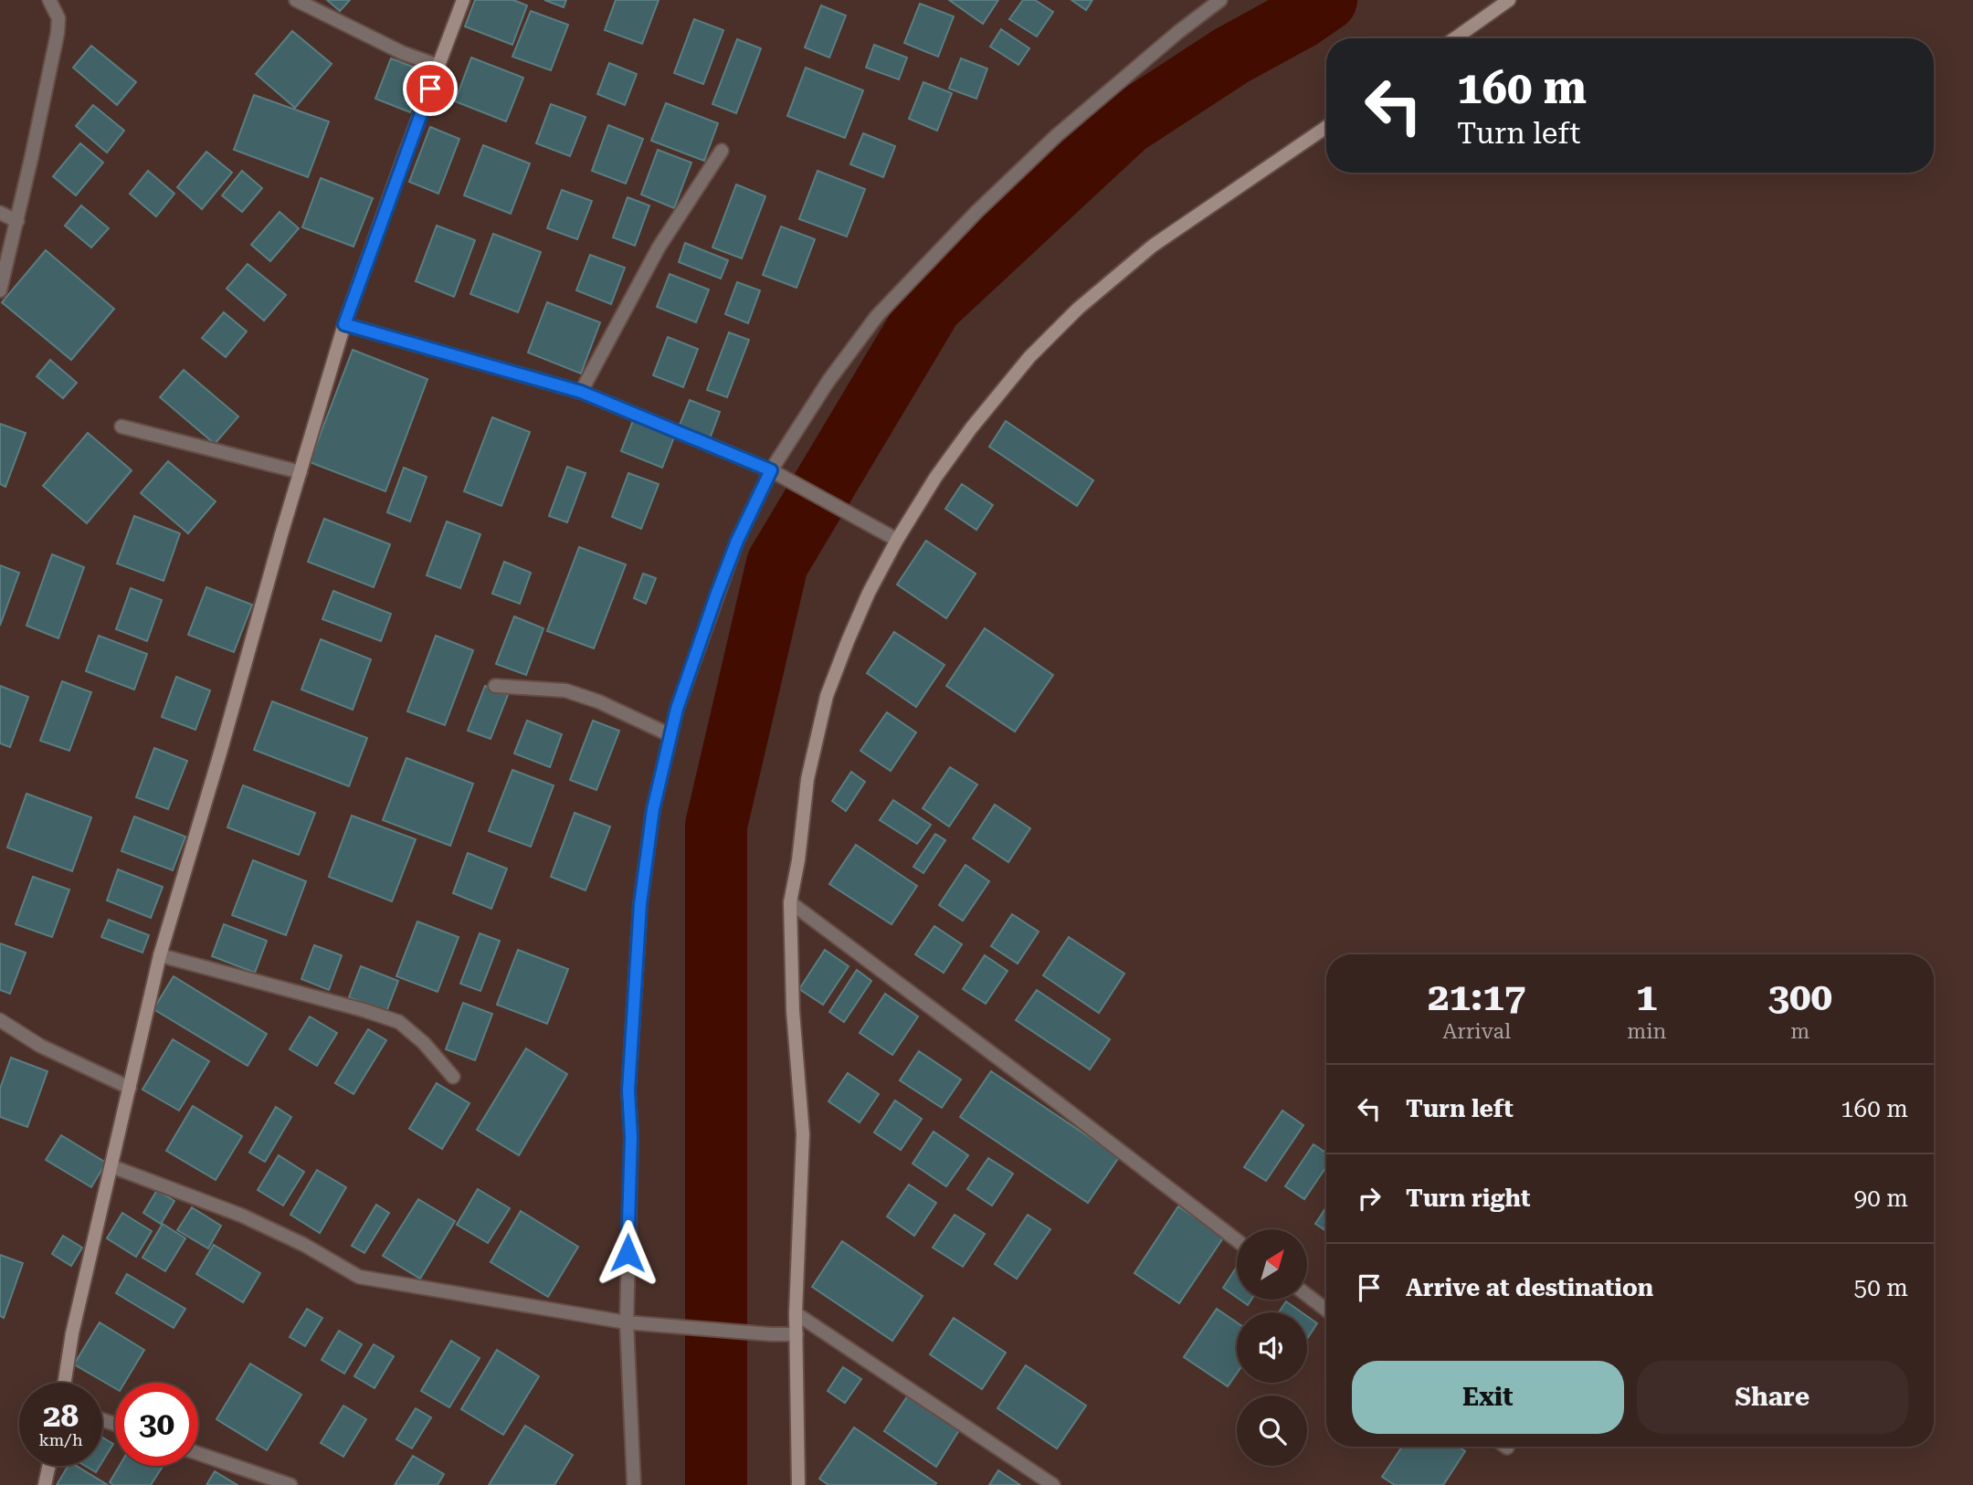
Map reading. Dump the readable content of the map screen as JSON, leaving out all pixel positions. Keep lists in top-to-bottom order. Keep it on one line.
{"north":"top right","page":{"turn":["160 m","Turn left"],"eta":["21:17","Arrival","1","min","300","m"],"list":[{"name":"Turn left","value":"160 m"},{"name":"Turn right","value":"90 m"},{"name":"Arrive at destination","value":"50 m"}],"buttons":["Exit","Share"],"speed":"28 km/h","limit":"30"}}
